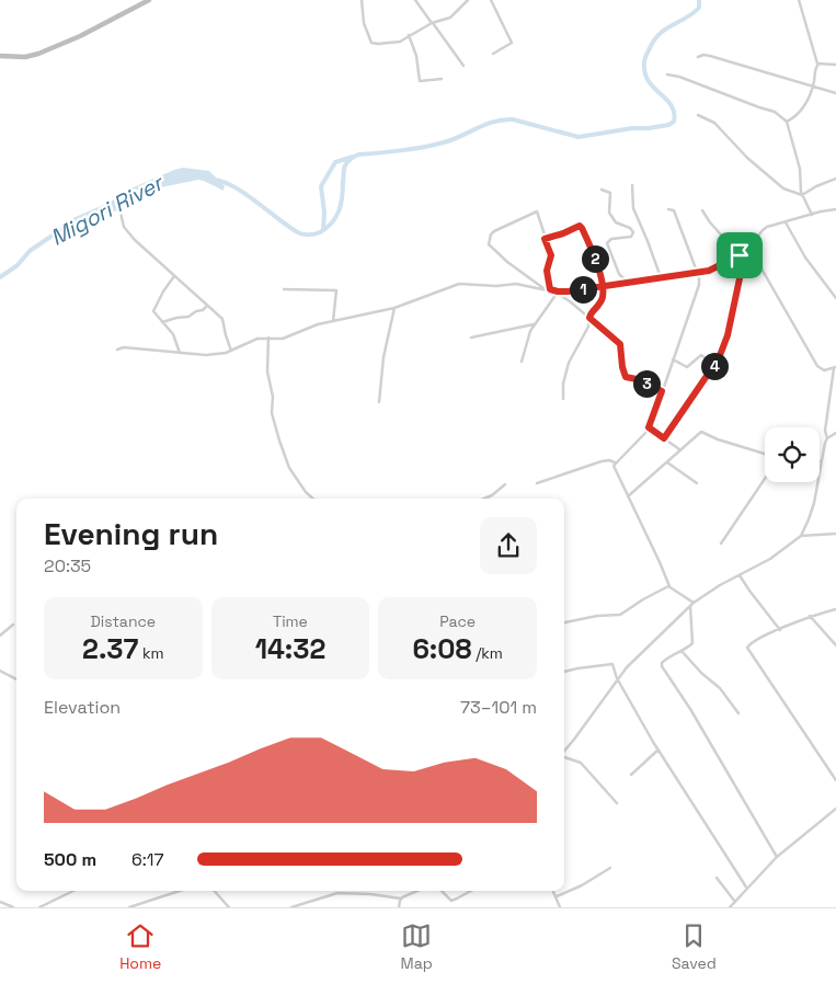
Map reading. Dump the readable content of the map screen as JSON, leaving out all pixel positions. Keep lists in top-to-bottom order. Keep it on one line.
{"water":["Migori River"],"page":{"pins":["2","1","4","3"],"heading":["Evening run","20:35"],"stats":[["Distance","2.37 km"],["Time","14:32"],["Pace","6:08 /km"]],"chart":["Elevation","73–101 m"],"list":[{"name":"500 m","note":"6:17"}],"tabs":["Home","Map","Saved"]}}
